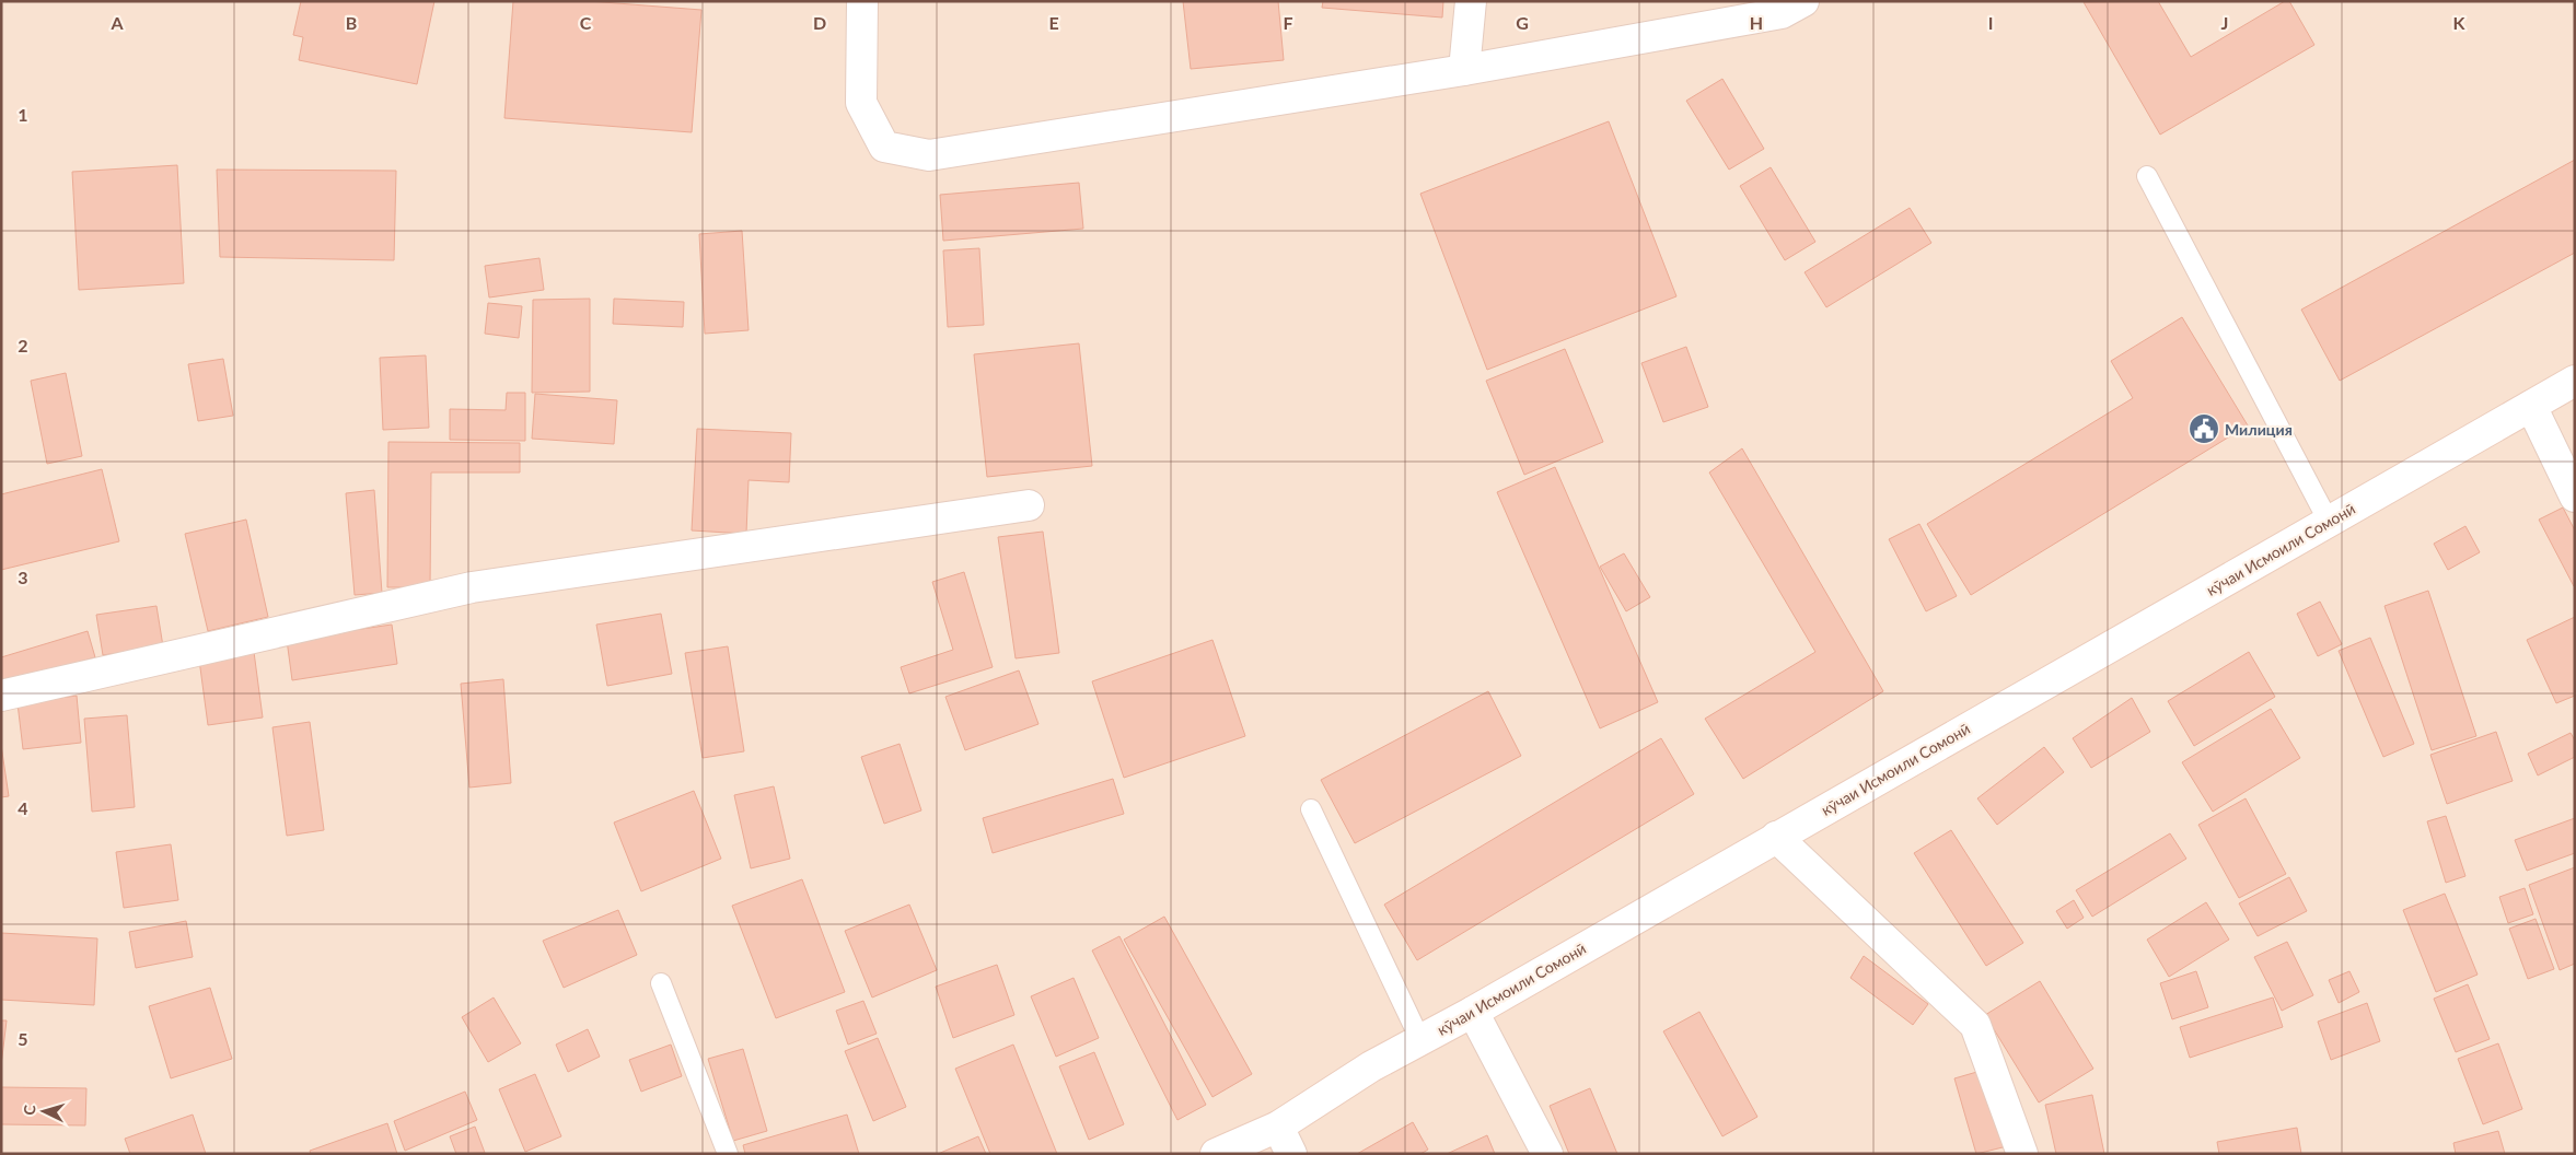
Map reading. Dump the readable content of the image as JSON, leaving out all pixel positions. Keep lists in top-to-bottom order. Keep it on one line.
{"streets":{"street":["кӯчаи Исмоили Сомонӣ"]},"places":{"public building":["Милиция"]},"north":"left","grid":{"columns":["A","B","C","D","E","F","G","H","I","J","K"],"rows":["1","2","3","4","5"]}}
